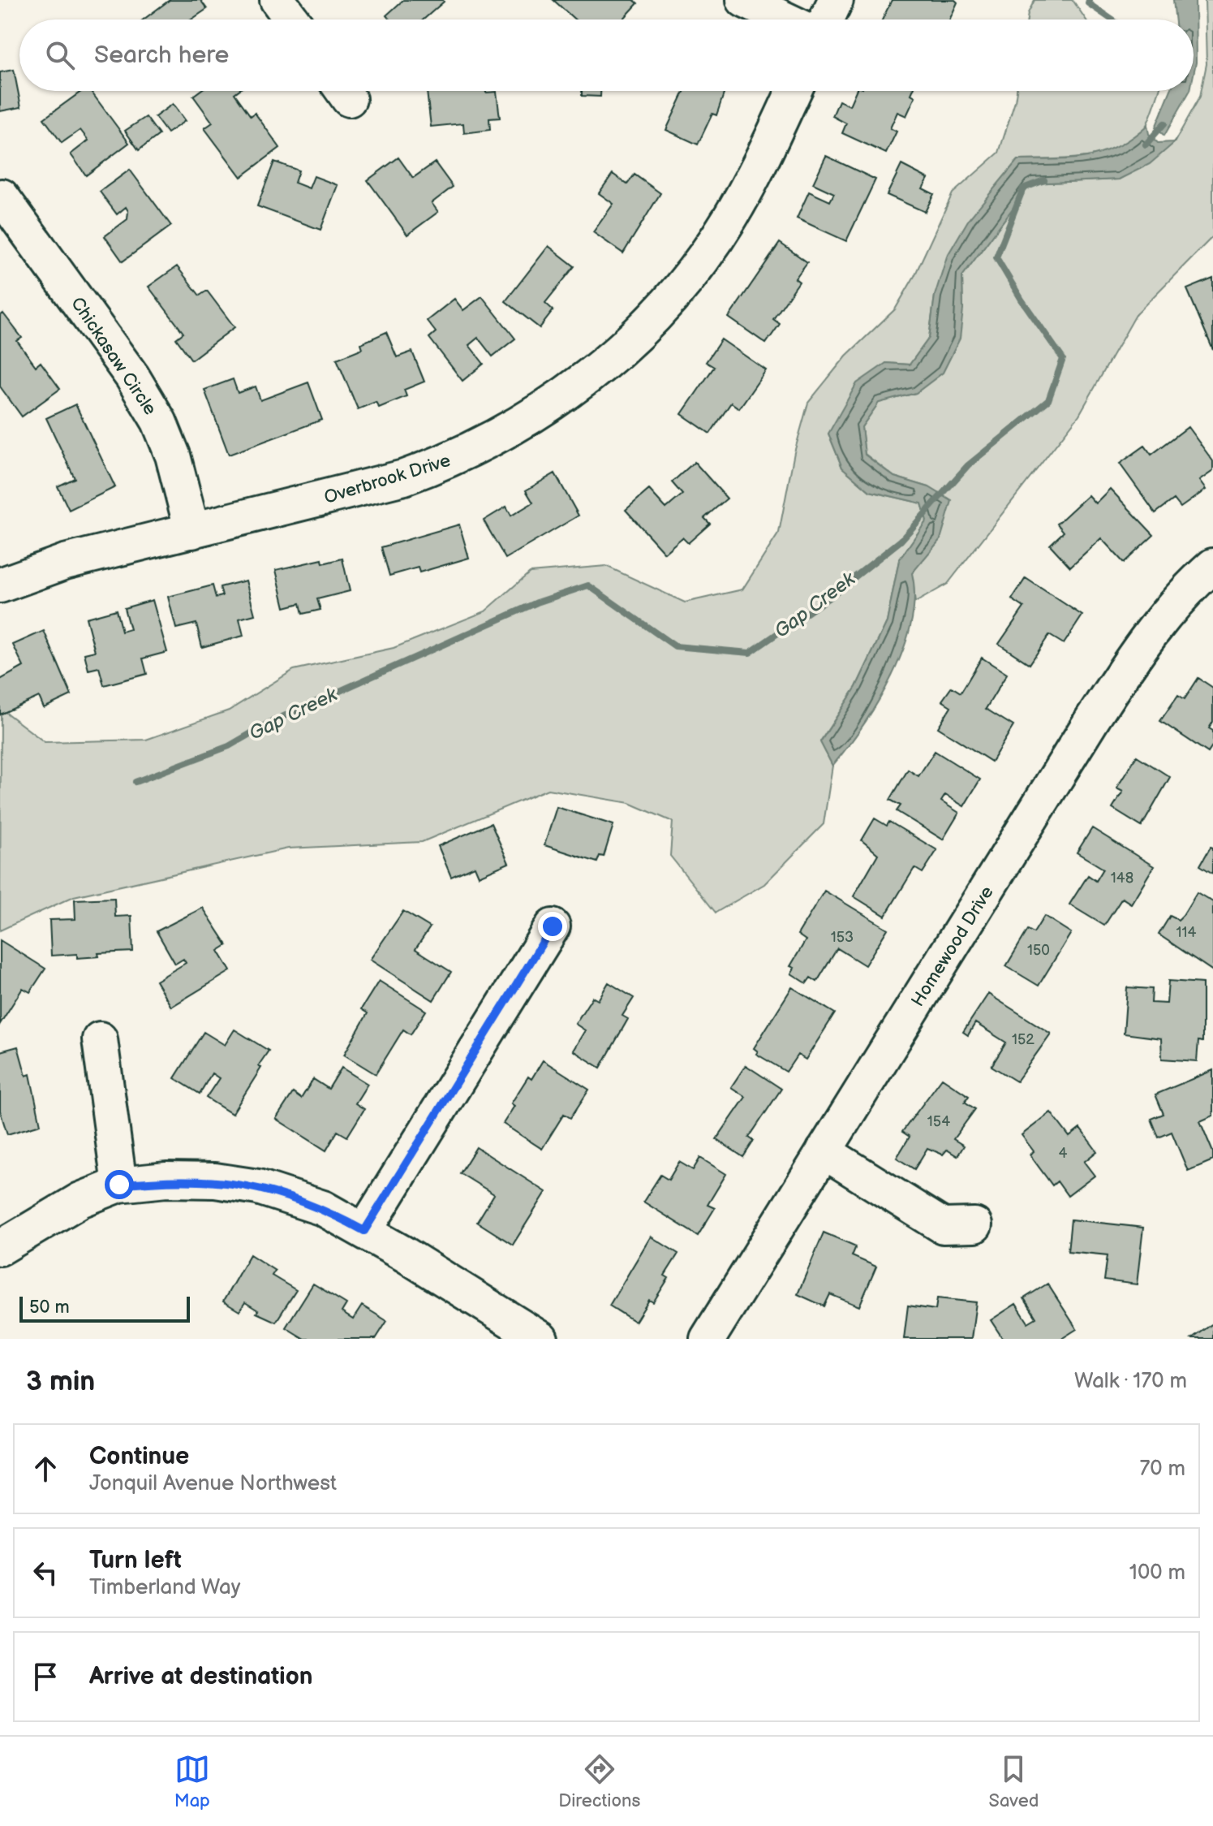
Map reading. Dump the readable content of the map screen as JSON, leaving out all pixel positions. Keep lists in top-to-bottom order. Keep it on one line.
{"streets":{"street":["Chickasaw Circle","Overbrook Drive","Homewood Drive"]},"crossings":[["Chickasaw Circle","Overbrook Drive"]],"water":["Gap Creek"],"house_numbers":["148","114","153","150","152","154","4"],"scale_bar":"50 m","page":{"search":"Search here","scale":"50 m","heading":["3 min","Walk · 170 m"],"list":[["Continue","Jonquil Avenue Northwest","70 m"],["Turn left","Timberland Way","100 m"],"Arrive at destination"],"nav":["Map","Directions","Saved"]}}
